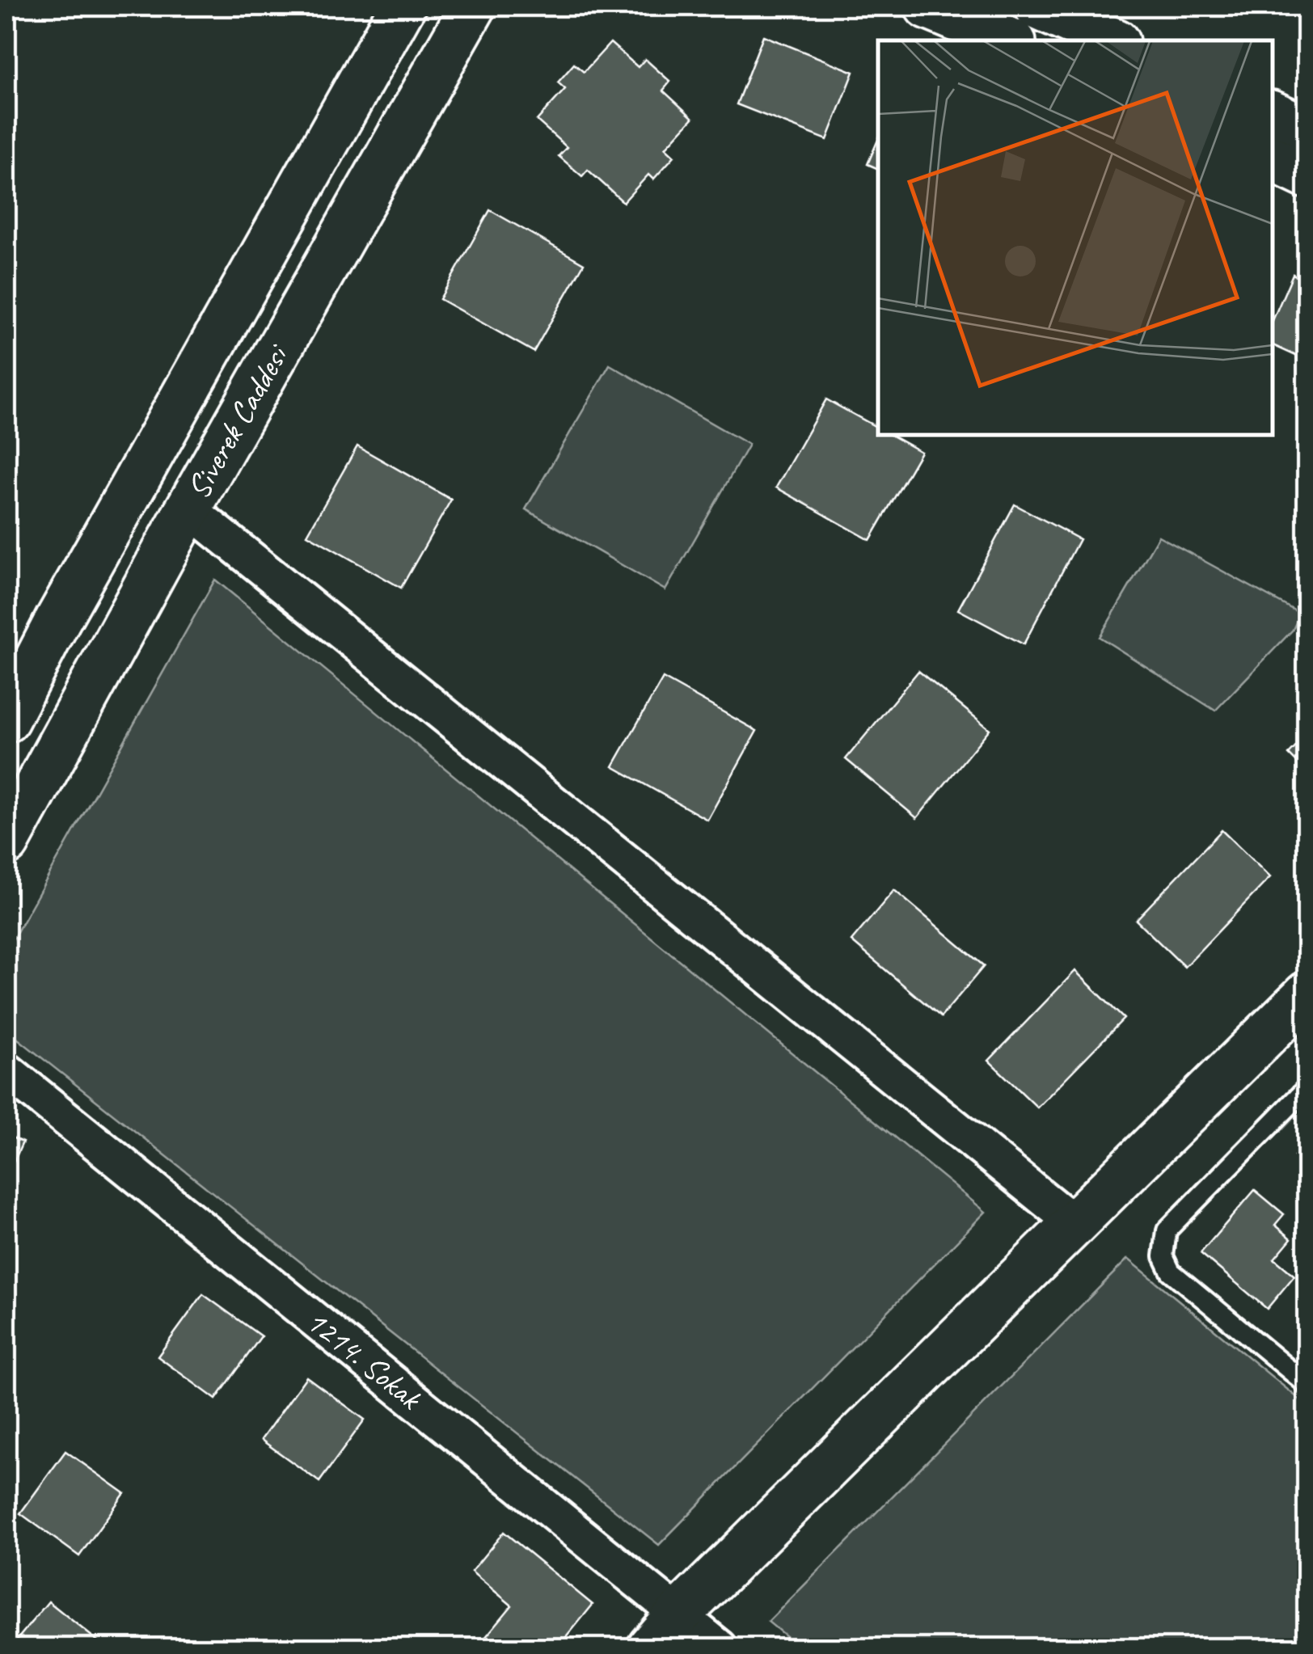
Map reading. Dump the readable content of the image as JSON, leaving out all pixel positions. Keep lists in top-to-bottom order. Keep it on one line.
{"streets":{"main road":["Siverek Caddesi"],"street":["1214. Sokak"]}}
